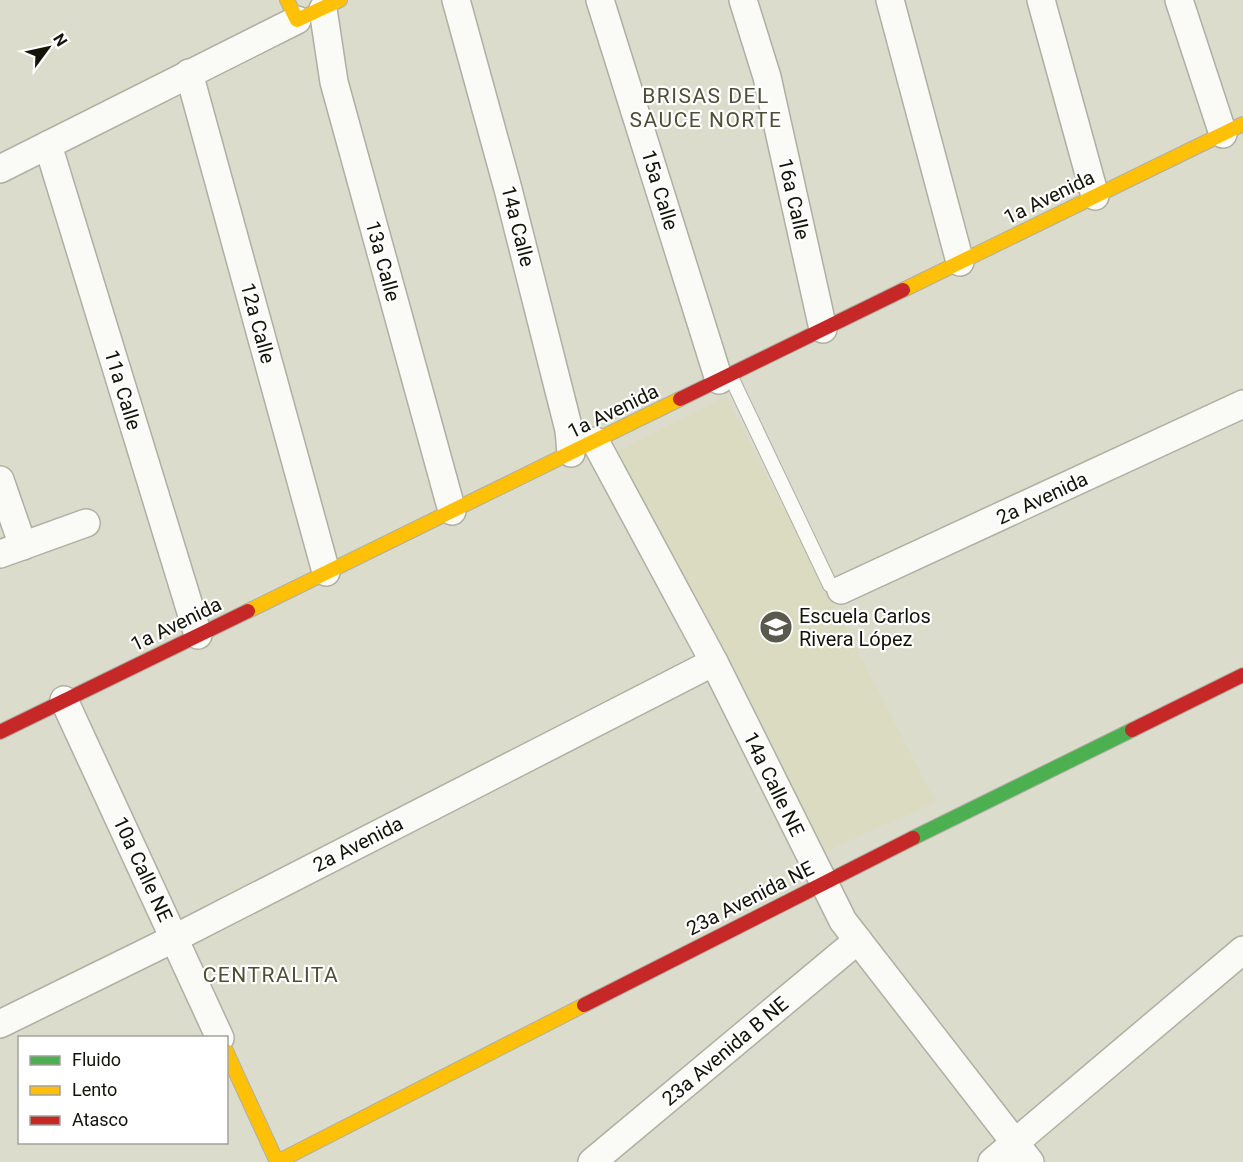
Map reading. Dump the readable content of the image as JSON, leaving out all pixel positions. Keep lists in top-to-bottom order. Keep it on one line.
{"streets":{"street":["15a Calle","1a Avenida","16a Calle","14a Calle","13a Calle","12a Calle","11a Calle","2a Avenida","14a Calle NE","10a Calle NE","23a Avenida NE","23a Avenida B NE"]},"crossings":[["15a Calle","1a Avenida"],["1a Avenida","16a Calle"],["1a Avenida","14a Calle"],["1a Avenida","13a Calle"],["1a Avenida","12a Calle"],["1a Avenida","11a Calle"],["1a Avenida","14a Calle NE"],["1a Avenida","10a Calle NE"],["2a Avenida","14a Calle NE"],["2a Avenida","10a Calle NE"],["14a Calle NE","23a Avenida NE"],["14a Calle NE","23a Avenida B NE"]],"districts":["BRISAS DEL SAUCE NORTE","CENTRALITA"],"places":{"school or university":["Escuela Carlos Rivera López"]},"legend":["Fluido","Lento","Atasco"],"north":"top right"}
